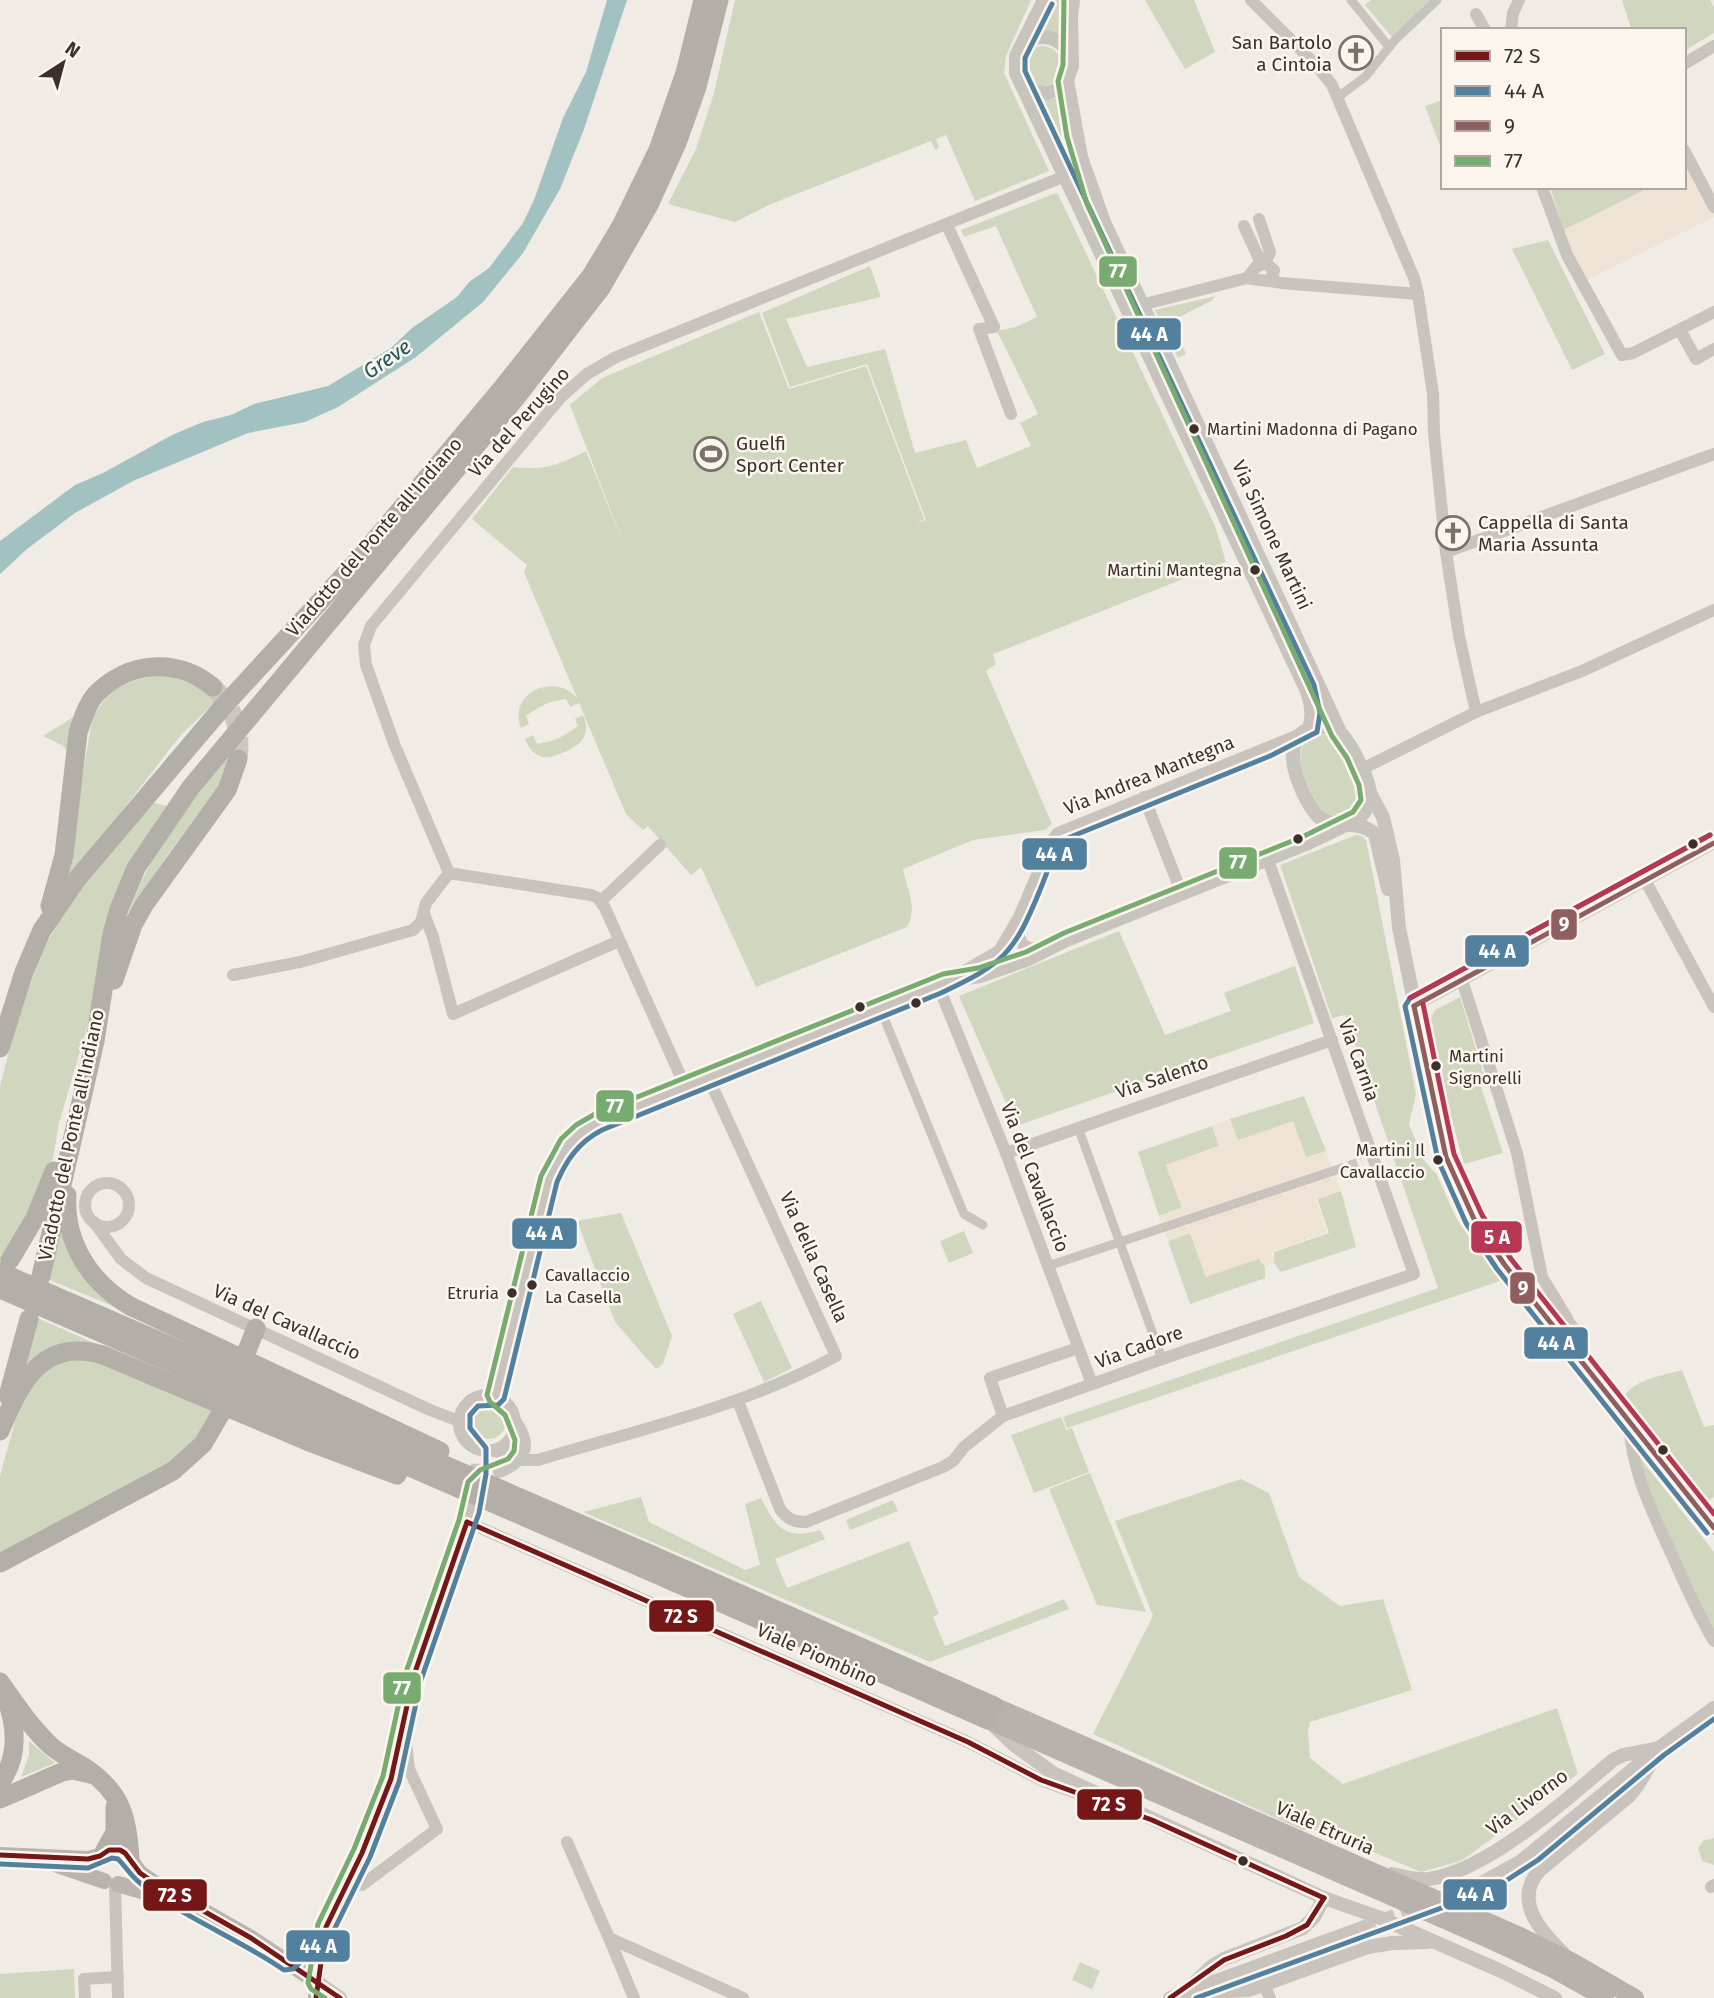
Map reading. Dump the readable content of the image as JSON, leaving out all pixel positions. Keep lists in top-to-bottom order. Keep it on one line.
{"streets":{"highway":["Viadotto del Ponte all'Indiano"],"main road":["Viale Etruria"],"street":["Via del Perugino","Via Simone Martini","Via Andrea Mantegna","Via Carnia","Via Salento","Via del Cavallaccio","Via della Casella","Via Cadore","Viale Piombino","Via Livorno"]},"crossings":[["Via del Perugino","Via Simone Martini"],["Via Simone Martini","Via Andrea Mantegna"],["Via Andrea Mantegna","Via del Cavallaccio"],["Via Carnia","Via Salento"],["Via Carnia","Via Cadore"],["Via Salento","Via del Cavallaccio"],["Via del Cavallaccio","Via della Casella"],["Via del Cavallaccio","Via Cadore"],["Viale Piombino","Viale Etruria"],["Via Livorno","Viale Etruria"]],"water":["Greve"],"places":{"church":["San Bartolo a Cintoia","Cappella di Santa Maria Assunta"],"other":["Martini Madonna di Pagano","Martini Mantegna","Martini Signorelli","Martini Il Cavallaccio","Cavallaccio La Casella","Etruria"],"sports":["Guelfi Sport Center"]},"lines":["transit line 77","transit line 9"],"legend":["72 S","44 A","9","77"],"north":"top right"}
